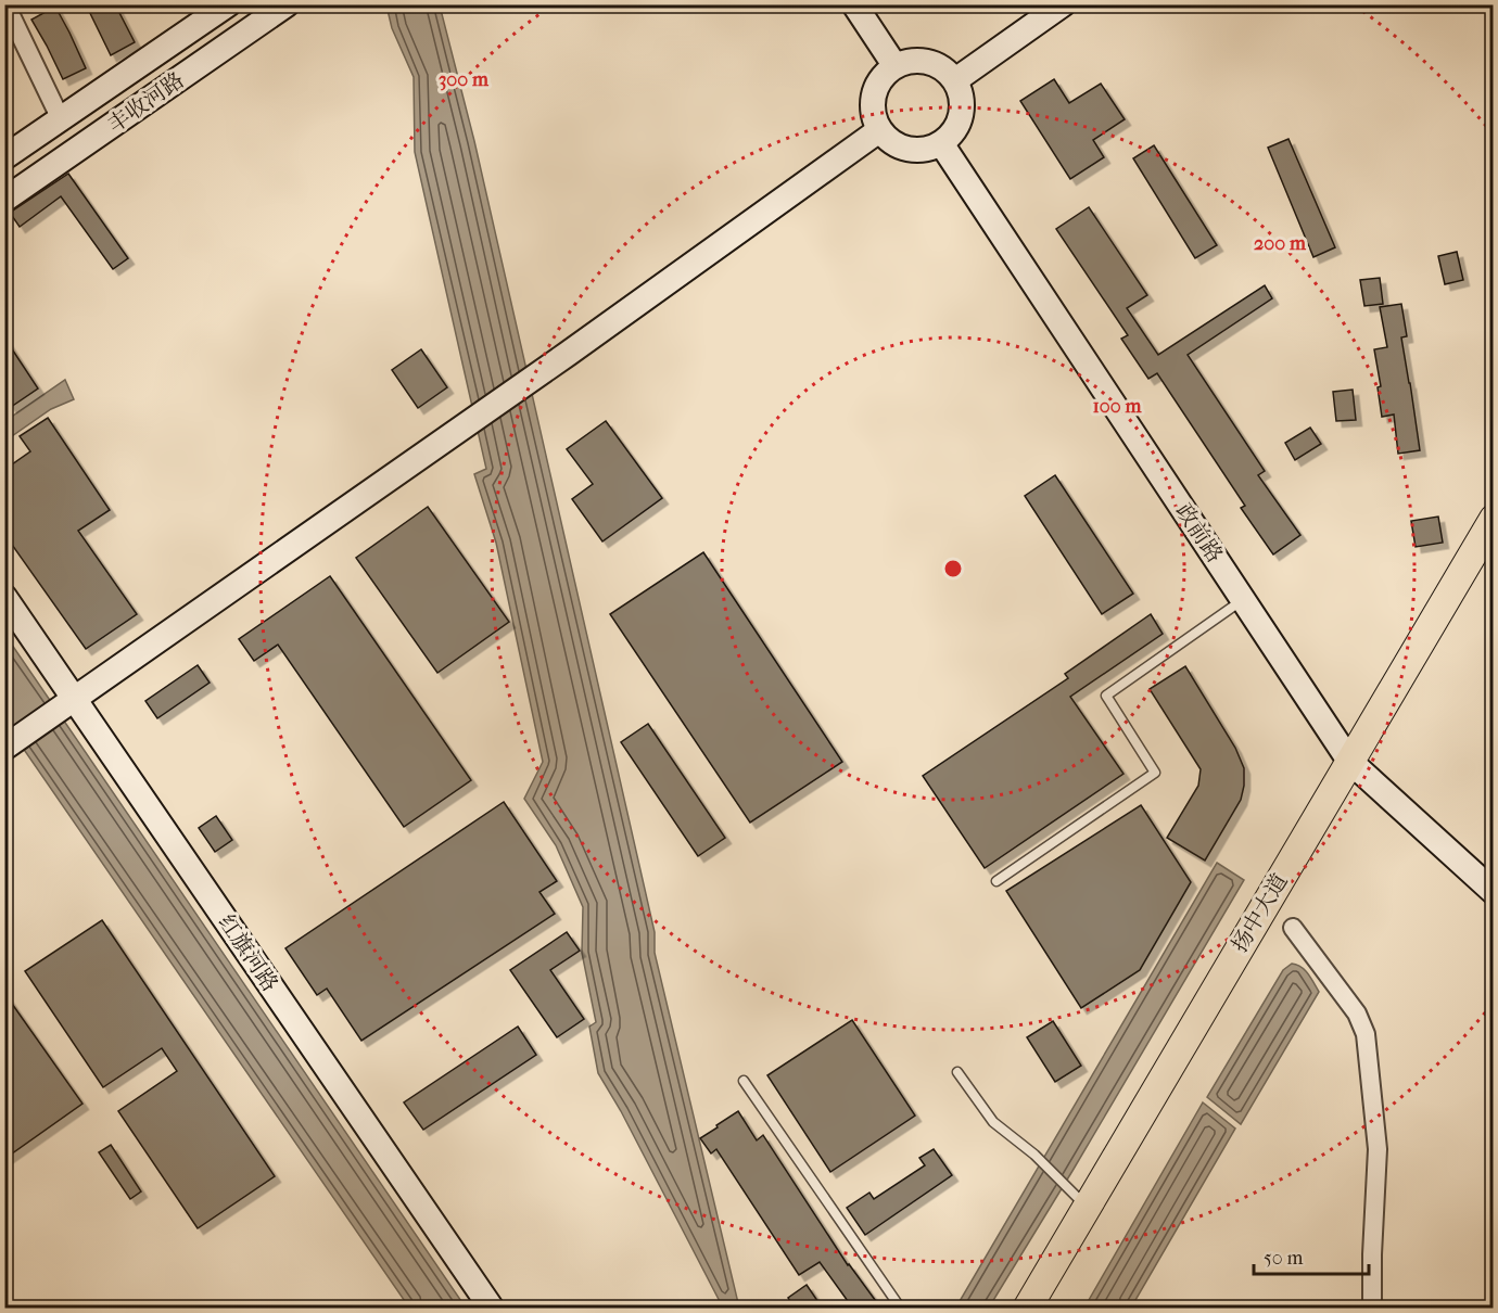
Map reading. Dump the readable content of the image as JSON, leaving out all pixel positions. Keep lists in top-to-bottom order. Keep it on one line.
{"streets":{"main road":["扬中大道"],"street":["丰收河路","政前路","红旗河路"]},"crossings":[["政前路","扬中大道"]],"scale_bar":"50 m","rings":["300 m","200 m","100 m"]}
